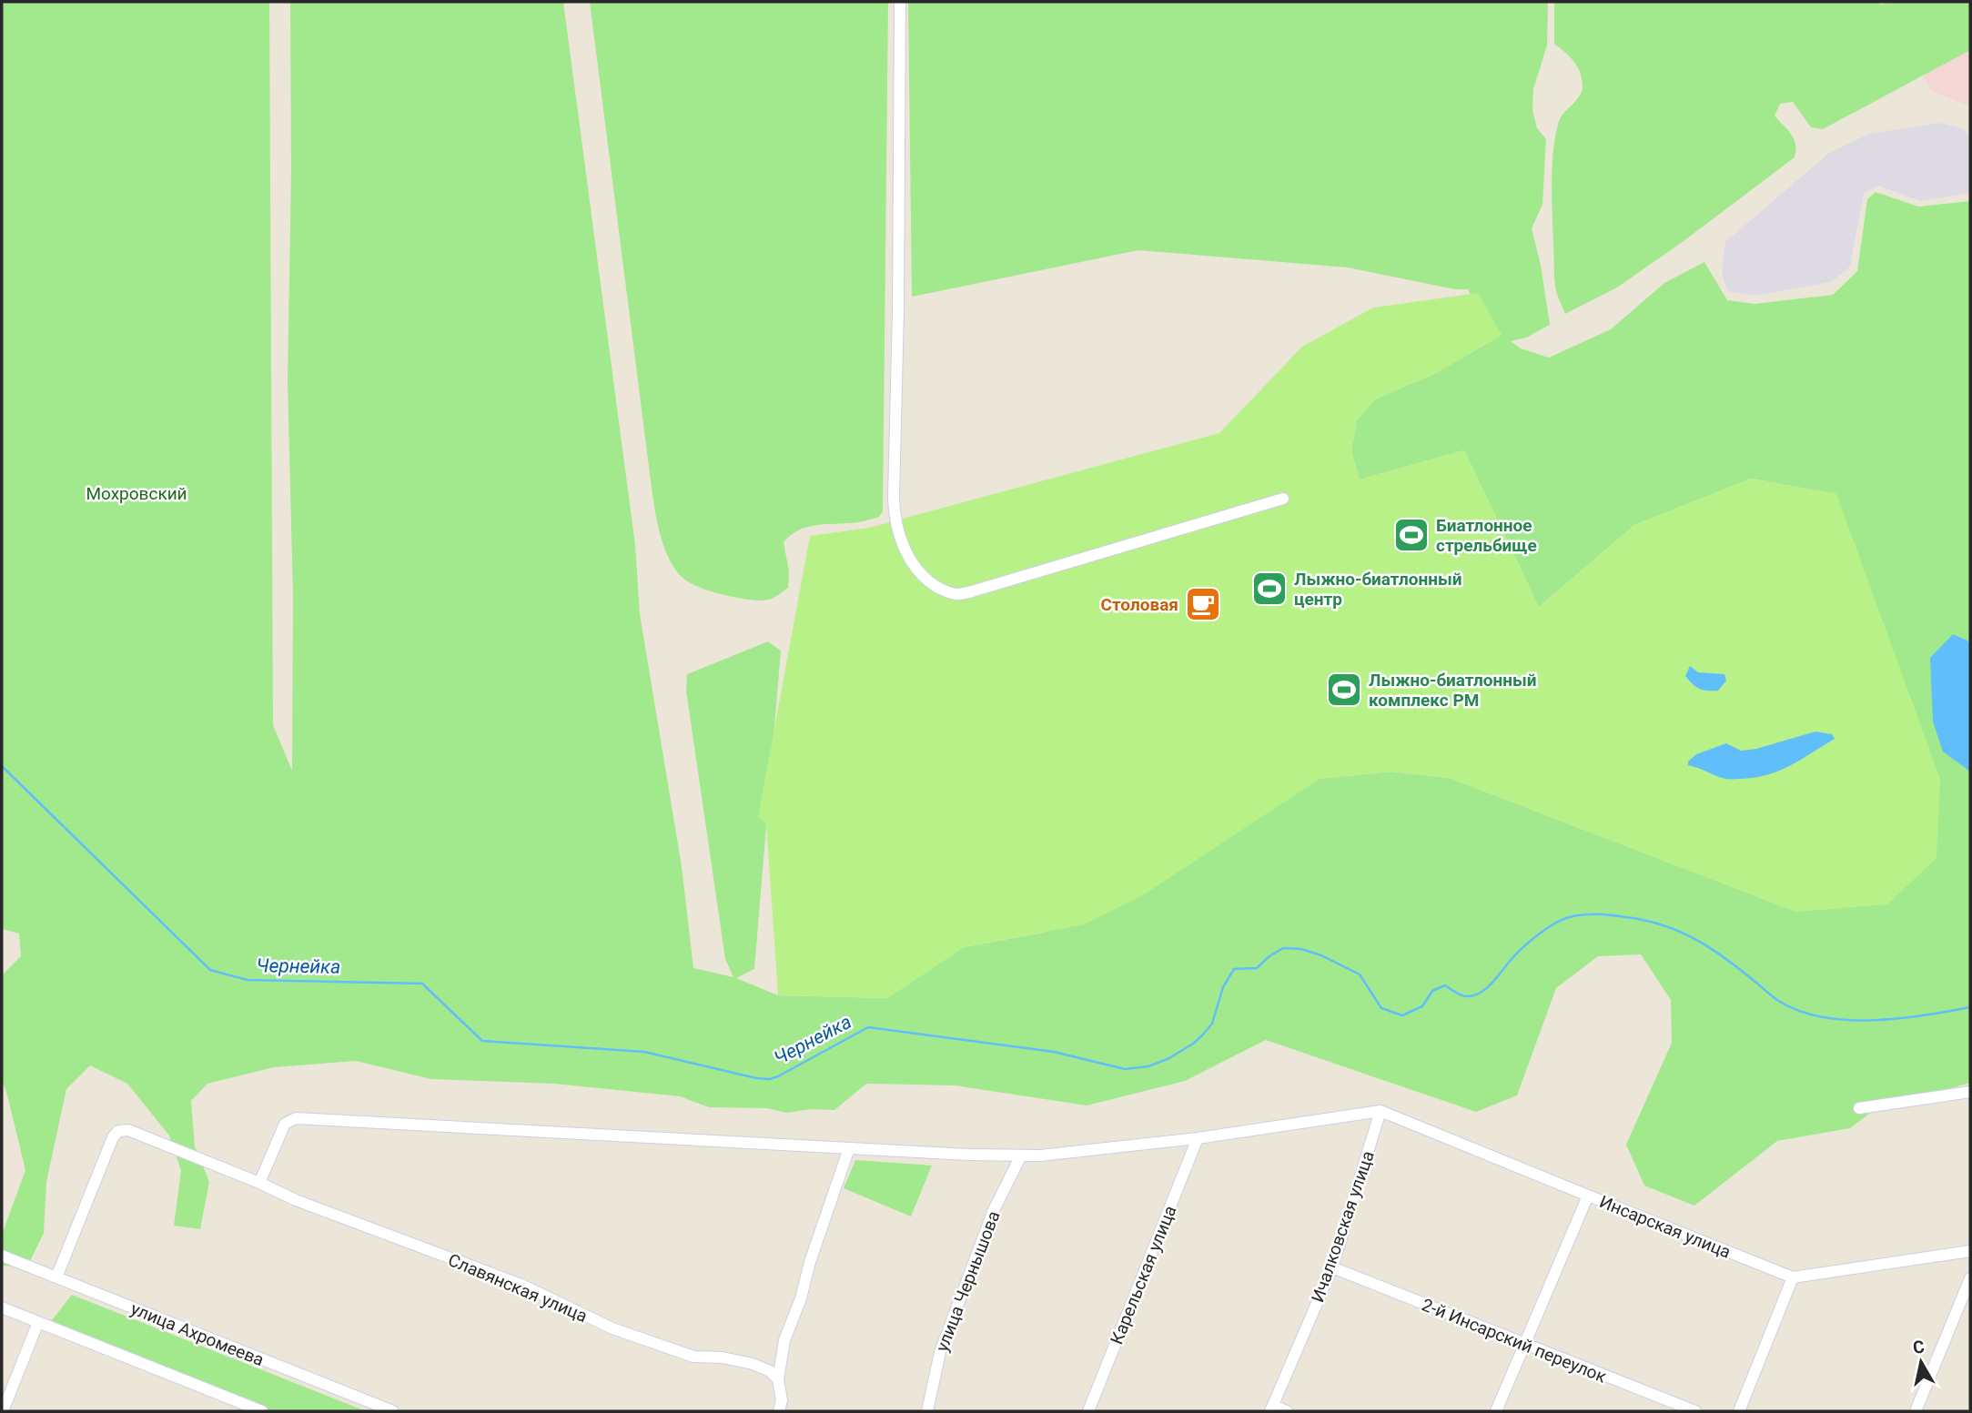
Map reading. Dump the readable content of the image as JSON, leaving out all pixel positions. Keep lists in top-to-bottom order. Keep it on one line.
{"streets":{"street":["Ичалковская улица","Инсарская улица","Карельская улица","улица Чернышова","Славянская улица","улица Ахромеева","2-й Инсарский переулок"]},"crossings":[["Ичалковская улица","2-й Инсарский переулок"],["Инсарская улица","2-й Инсарский переулок"],["Славянская улица","улица Ахромеева"]],"water":["Чернейка"],"parks":["Мохровский"],"places":{"sports":["Биатлонное стрельбище","Лыжно-биатлонный центр","Лыжно-биатлонный комплекс РМ"],"cafe":["Столовая"]},"north":"top"}
